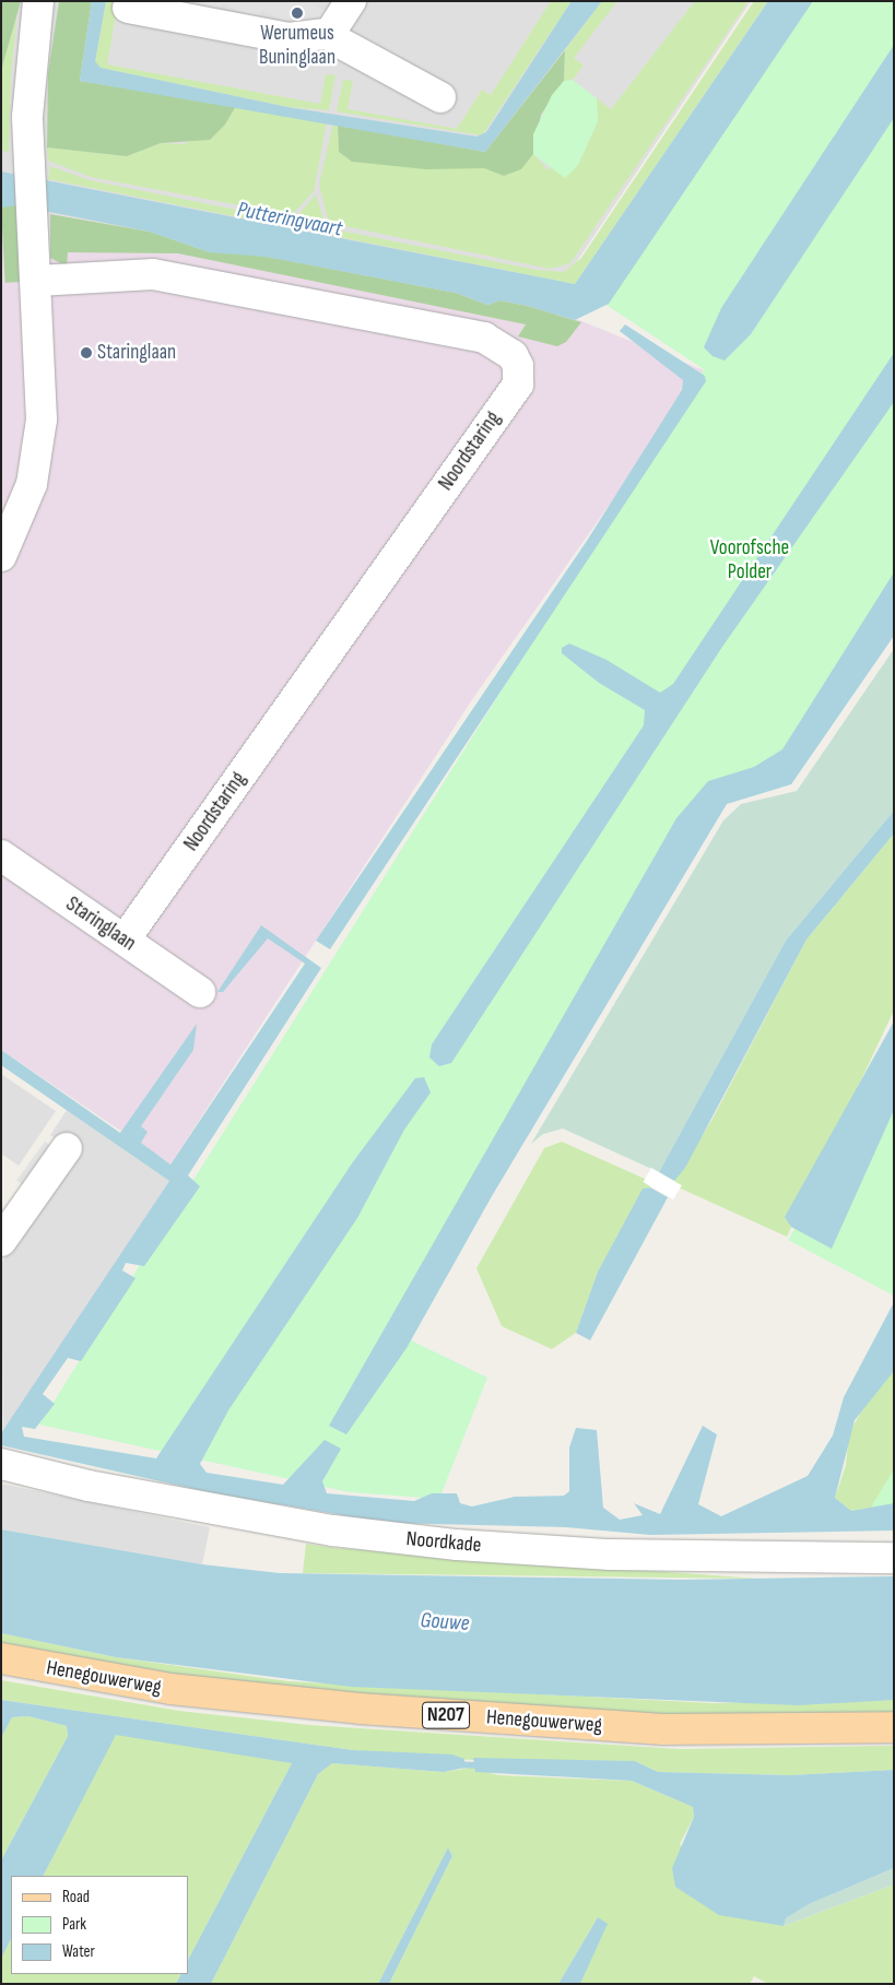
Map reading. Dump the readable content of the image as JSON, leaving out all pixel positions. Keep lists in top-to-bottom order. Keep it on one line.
{"streets":{"main road":["Henegouwerweg","N207"],"street":["Noordstaring","Staringlaan","Noordkade"]},"crossings":[["Noordstaring","Staringlaan"]],"water":["Putteringvaart","Gouwe"],"parks":["Voorofsche Polder"],"places":["Werumeus Buninglaan","Staringlaan"],"legend":["Road","Park","Water"]}
